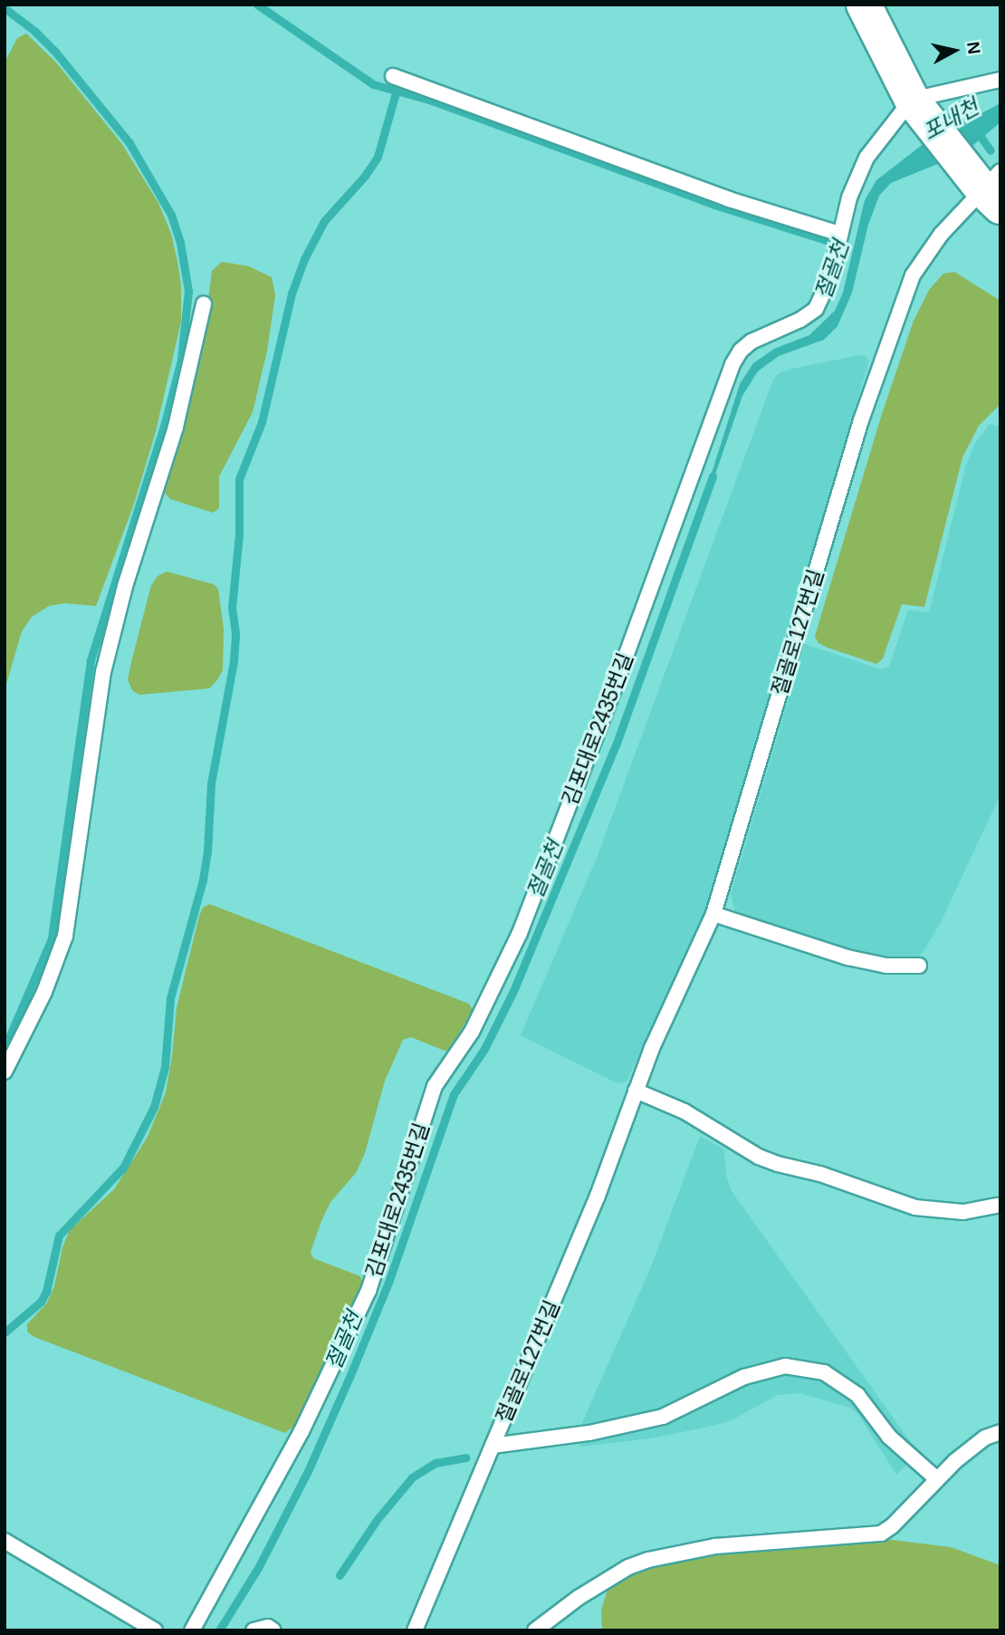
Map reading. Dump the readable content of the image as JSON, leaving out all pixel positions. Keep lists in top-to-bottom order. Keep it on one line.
{"streets":{"lane":["절골로127번길","김포대로2435번길"]},"water":["포내천","절골천"],"north":"right"}
